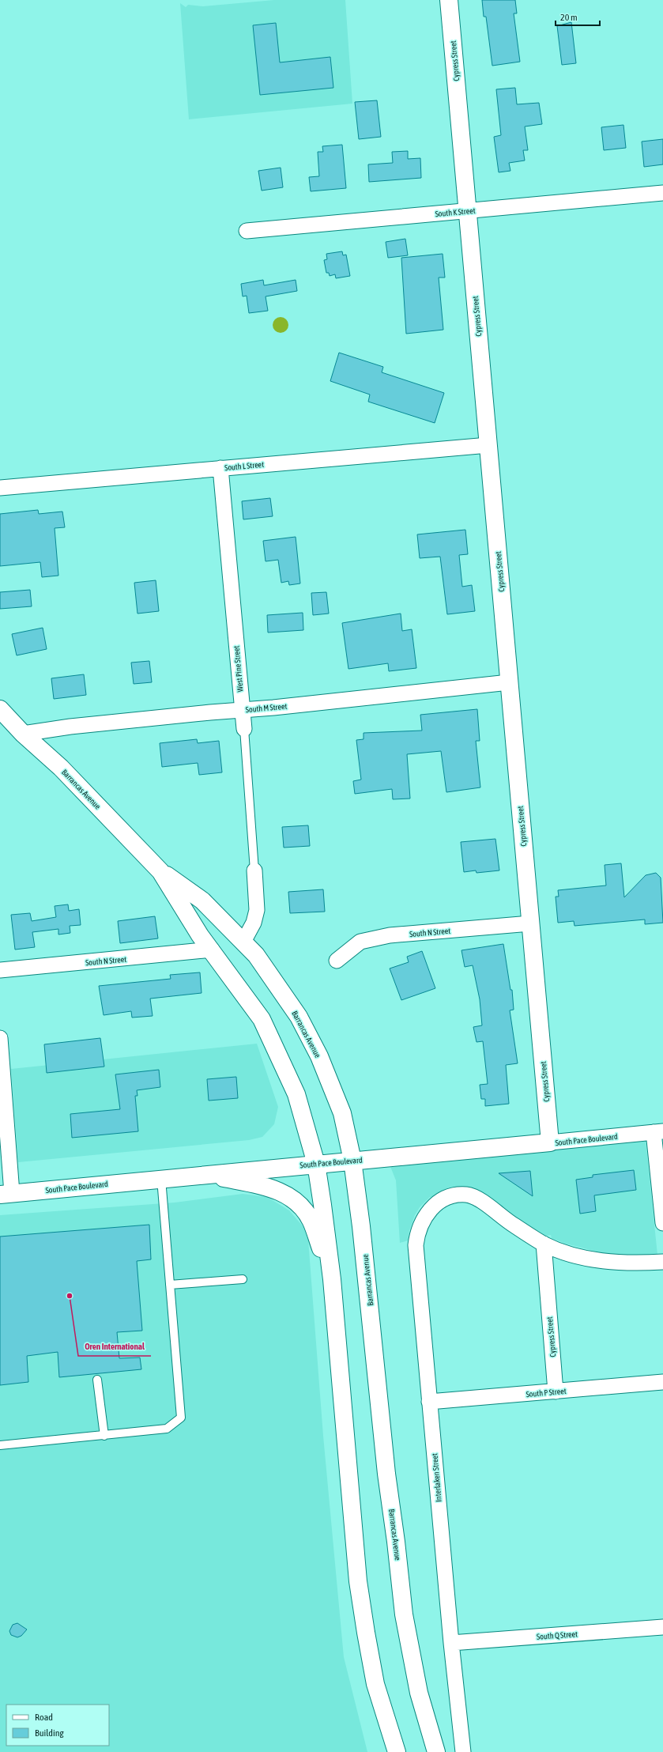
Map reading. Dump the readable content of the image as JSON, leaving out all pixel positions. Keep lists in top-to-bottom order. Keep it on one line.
{"streets":{"main road":["Cypress Street","Barrancas Avenue","South Pace Boulevard"],"street":["South K Street","South L Street","West Pine Street","South M Street","South N Street","South P Street","Interlaken Street","South Q Street"]},"crossings":[["Cypress Street","South K Street"],["Cypress Street","South L Street"],["Cypress Street","South M Street"],["Cypress Street","South N Street"],["Cypress Street","South Pace Boulevard"],["Cypress Street","South P Street"],["Cypress Street","Interlaken Street"],["South L Street","West Pine Street"],["West Pine Street","South M Street"],["South M Street","Barrancas Avenue"],["Barrancas Avenue","South N Street"],["Barrancas Avenue","South Pace Boulevard"],["South P Street","Interlaken Street"],["Interlaken Street","South Q Street"]],"places":["Oren International"],"legend":["Road","Building"],"scale_bar":"20 m"}
